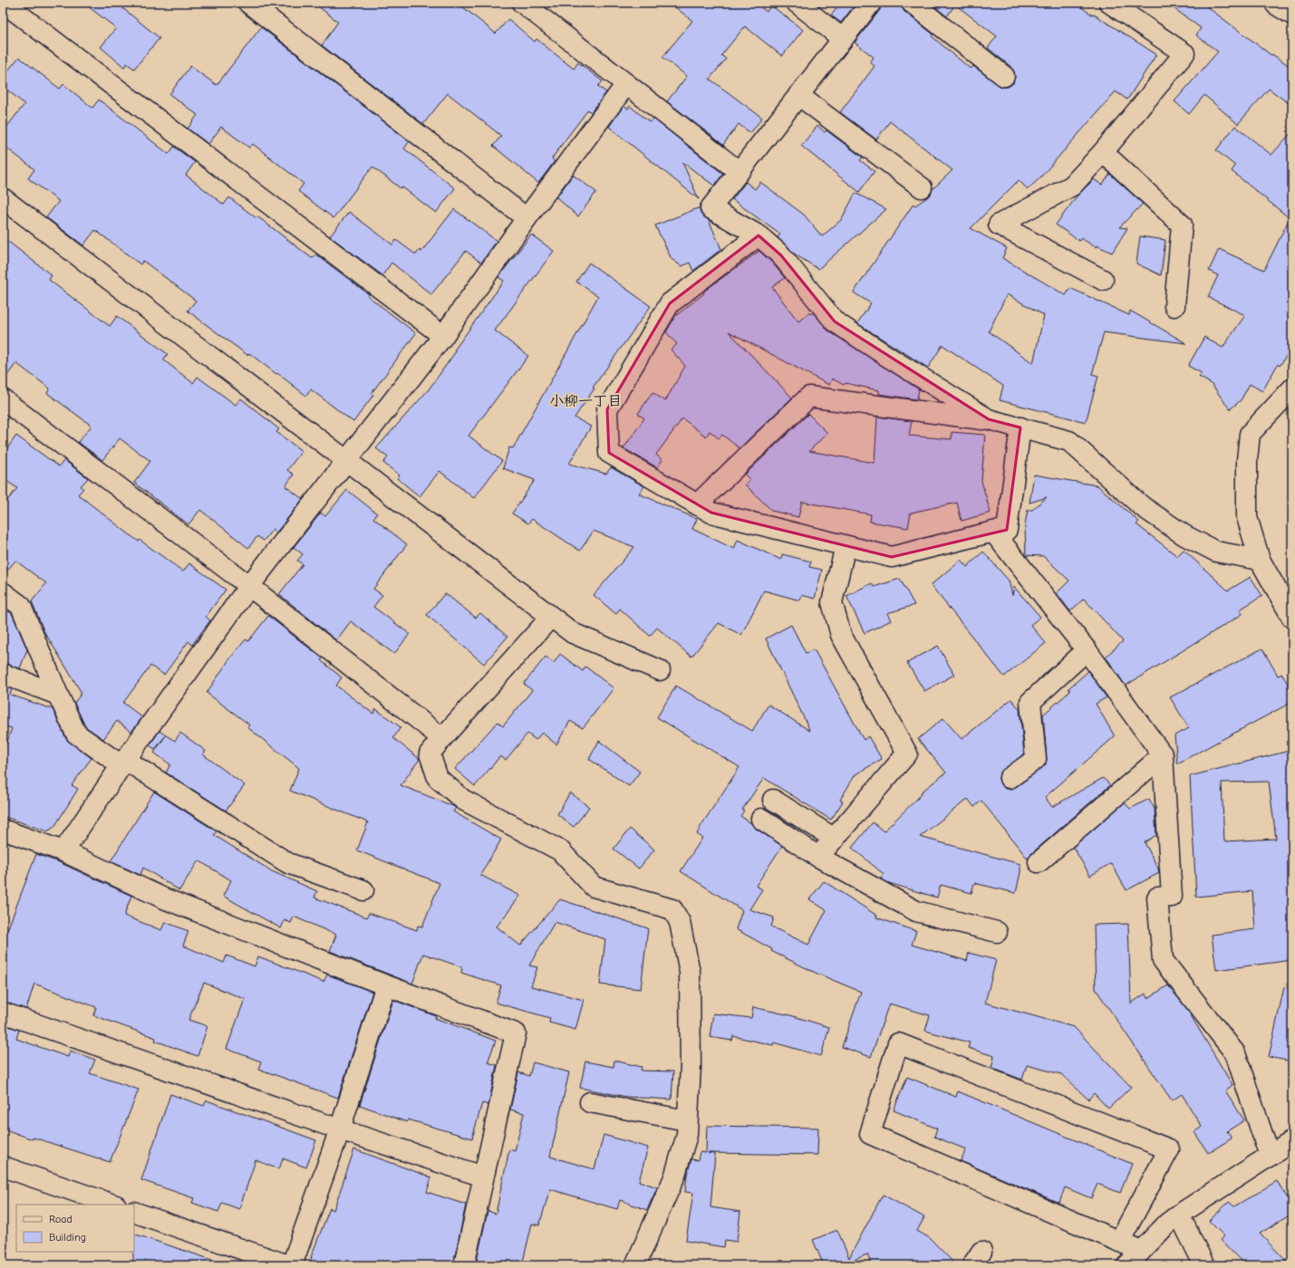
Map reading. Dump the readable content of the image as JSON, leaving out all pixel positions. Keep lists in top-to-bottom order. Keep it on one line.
{"districts":["小柳一丁目"],"legend":["Road","Building"]}
